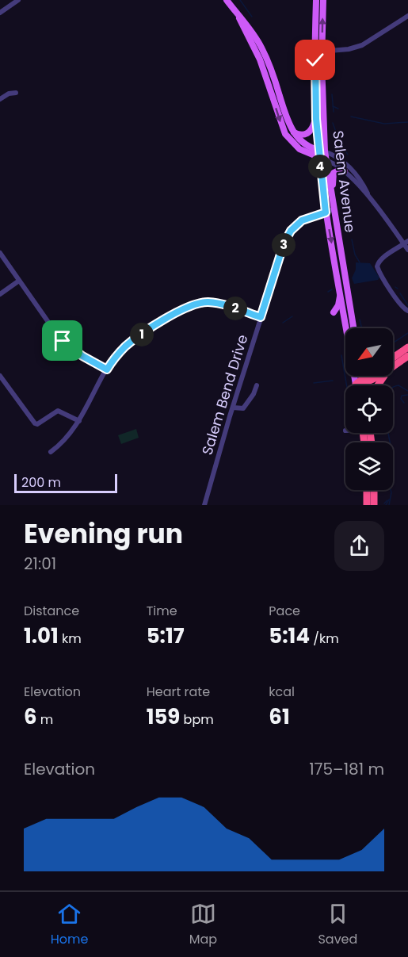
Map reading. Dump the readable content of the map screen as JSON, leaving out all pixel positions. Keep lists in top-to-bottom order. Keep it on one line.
{"streets":{"highway":["Salem Avenue"],"street":["Salem Bend Drive"]},"crossings":[["Salem Avenue","Salem Bend Drive"]],"scale_bar":"200 m","north":"bottom left","page":{"pins":["4","3","2","1"],"scale":"200 m","heading":["Evening run","21:01"],"stats":[["Distance","1.01 km"],["Time","5:17"],["Pace","5:14 /km"],["Elevation","6 m"],["Heart rate","159 bpm"],["kcal","61"]],"chart":["Elevation","175–181 m"],"tabs":["Home","Map","Saved"]}}
